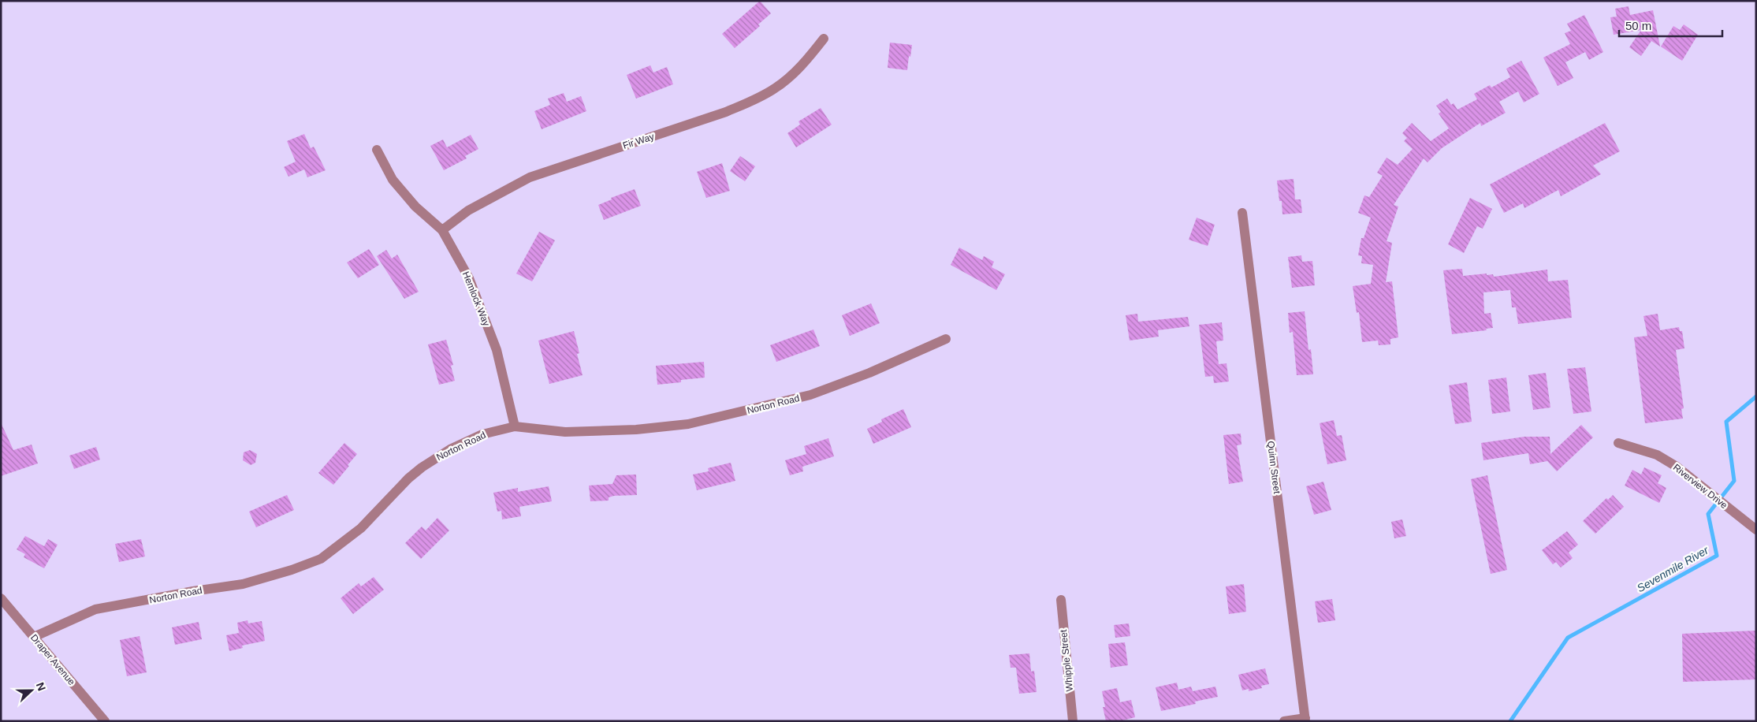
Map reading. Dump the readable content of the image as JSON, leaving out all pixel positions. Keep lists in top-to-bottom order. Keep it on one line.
{"streets":{"street":["Fir Way","Hemlock Way","Norton Road","Quinn Street","Riverview Drive","Draper Avenue","Whipple Street"]},"crossings":[["Fir Way","Hemlock Way"],["Hemlock Way","Norton Road"],["Norton Road","Draper Avenue"]],"water":["Sevenmile River"],"scale_bar":"50 m","north":"right"}
